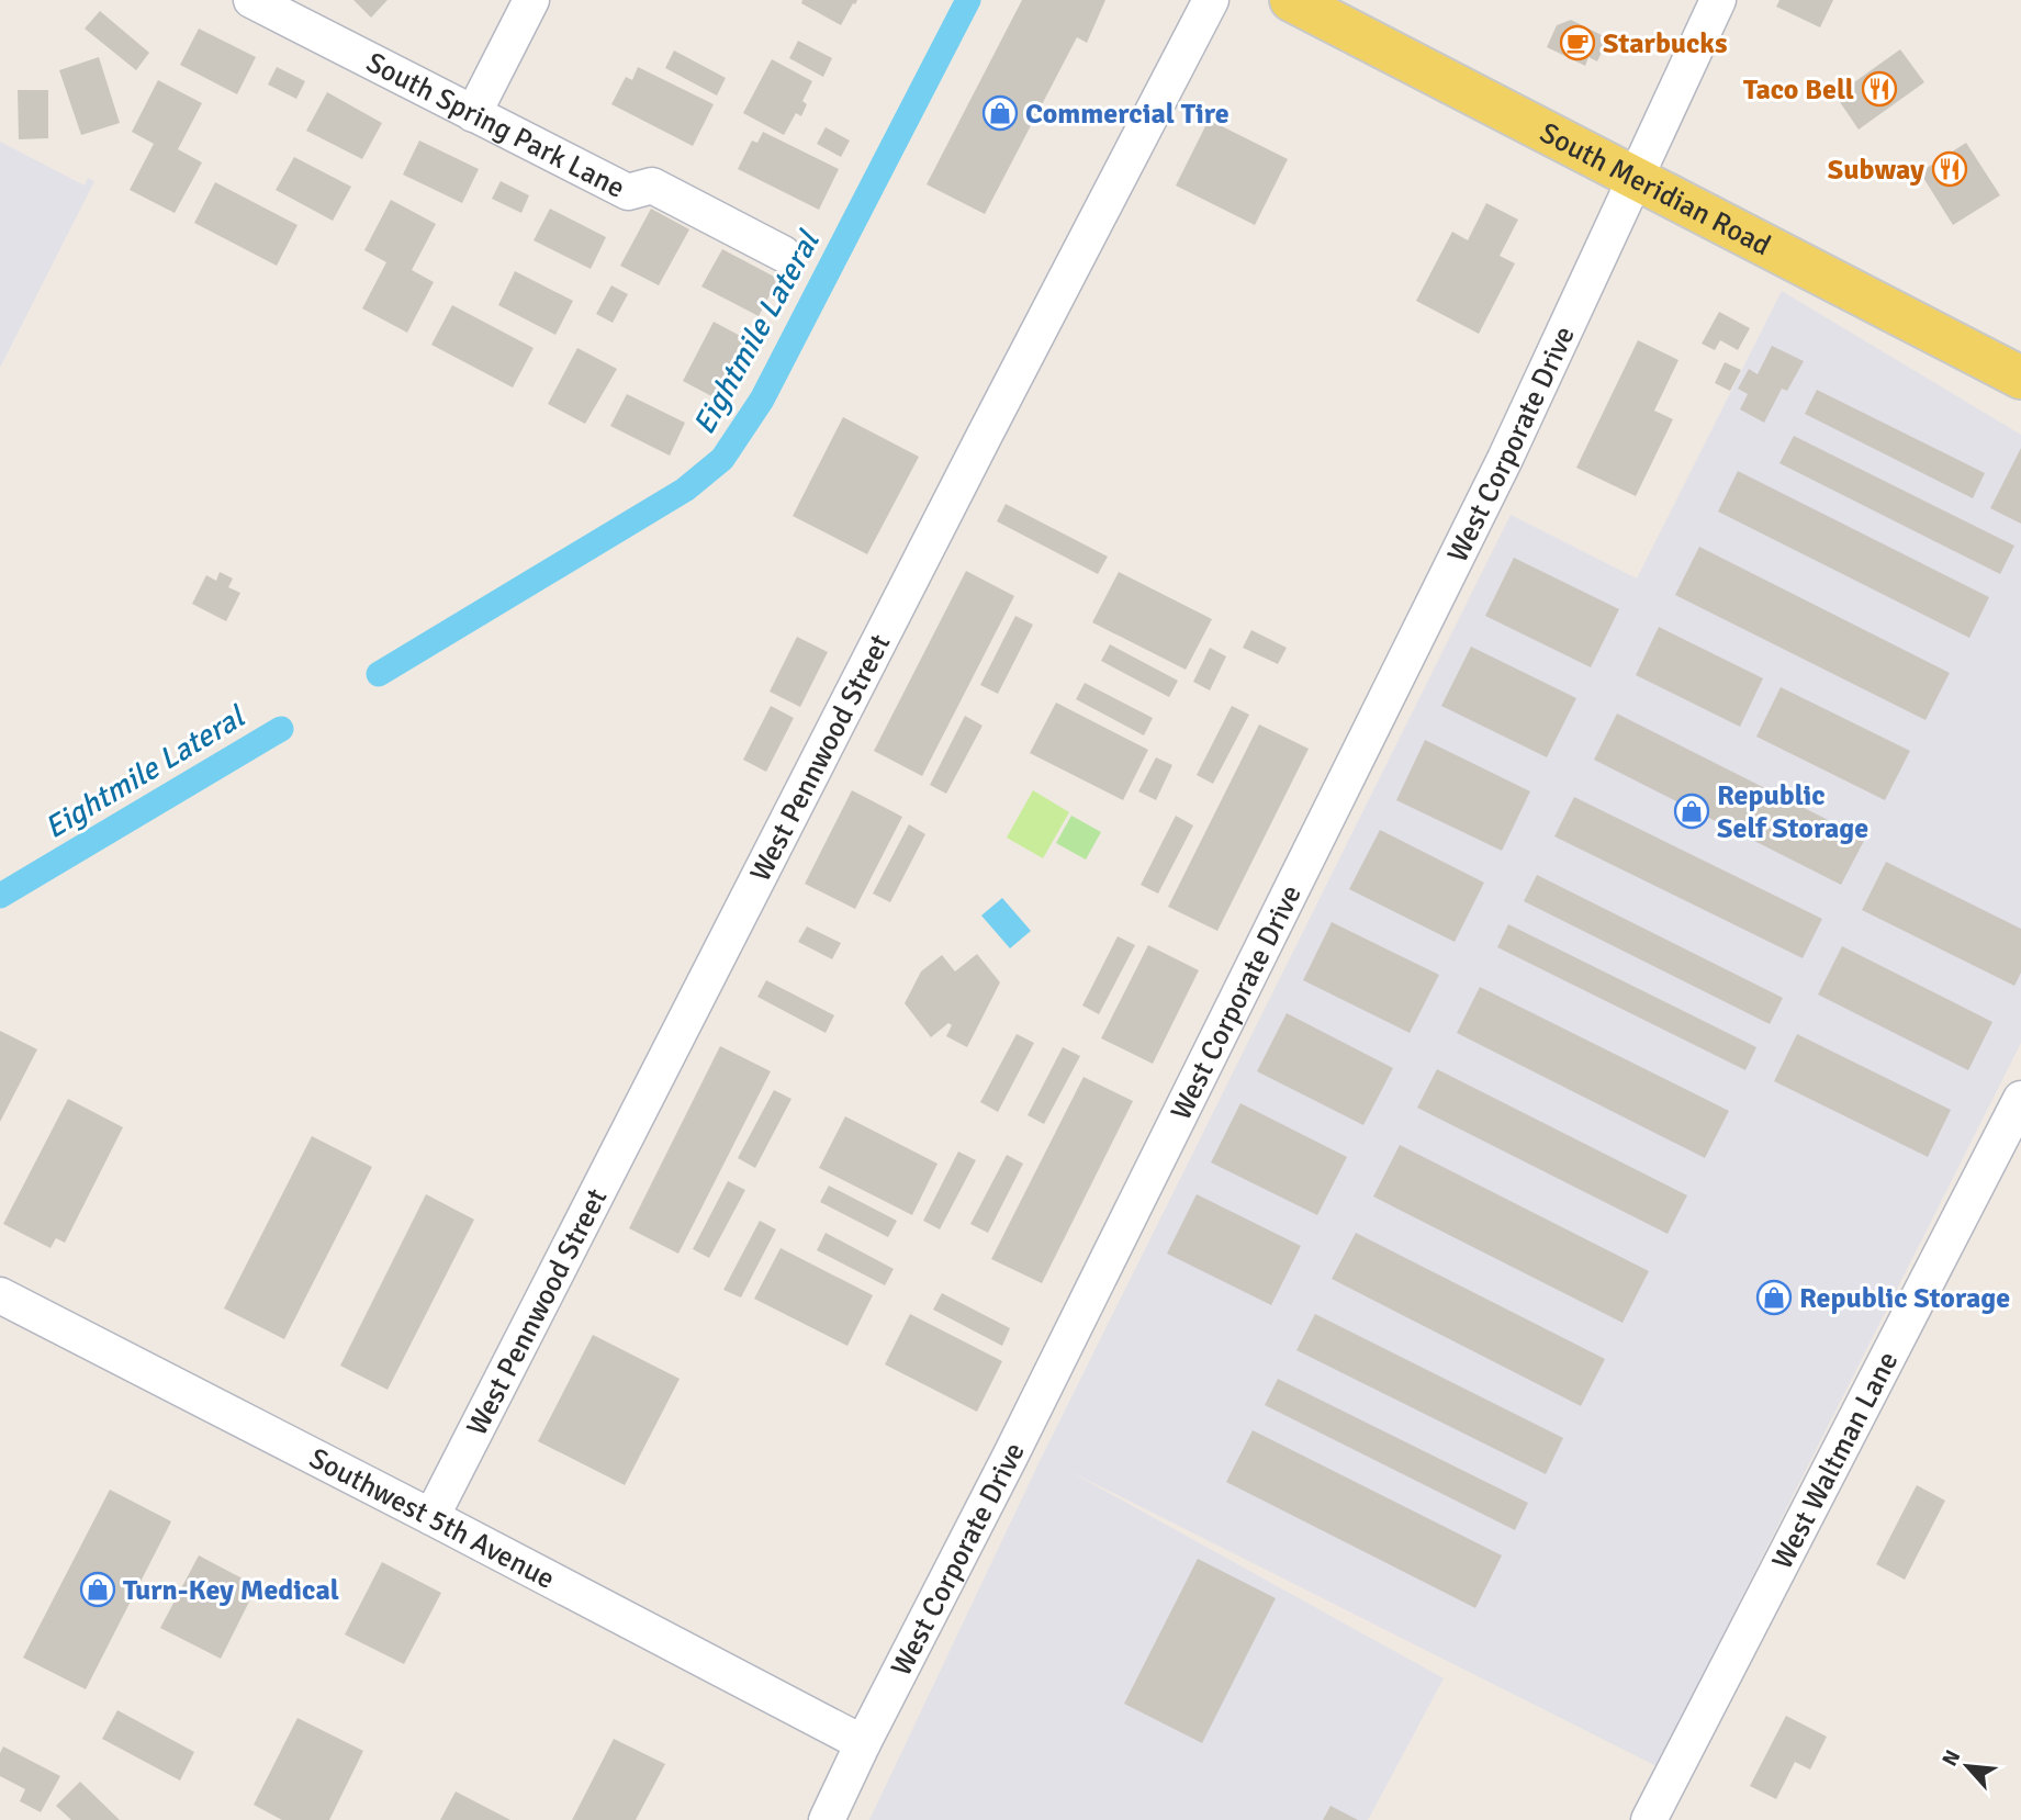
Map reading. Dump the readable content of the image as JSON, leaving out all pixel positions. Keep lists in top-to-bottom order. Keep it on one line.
{"streets":{"main road":["South Meridian Road"],"street":["South Spring Park Lane","West Corporate Drive","West Pennwood Street","West Waltman Lane","Southwest 5th Avenue"]},"crossings":[["South Meridian Road","West Corporate Drive"],["West Corporate Drive","Southwest 5th Avenue"],["West Pennwood Street","Southwest 5th Avenue"]],"water":["Eightmile Lateral"],"places":{"cafe":["Starbucks"],"restaurant":["Taco Bell","Subway"],"shop":["Commercial Tire","Republic Self Storage","Republic Storage","Turn-Key Medical"]},"north":"top left"}
